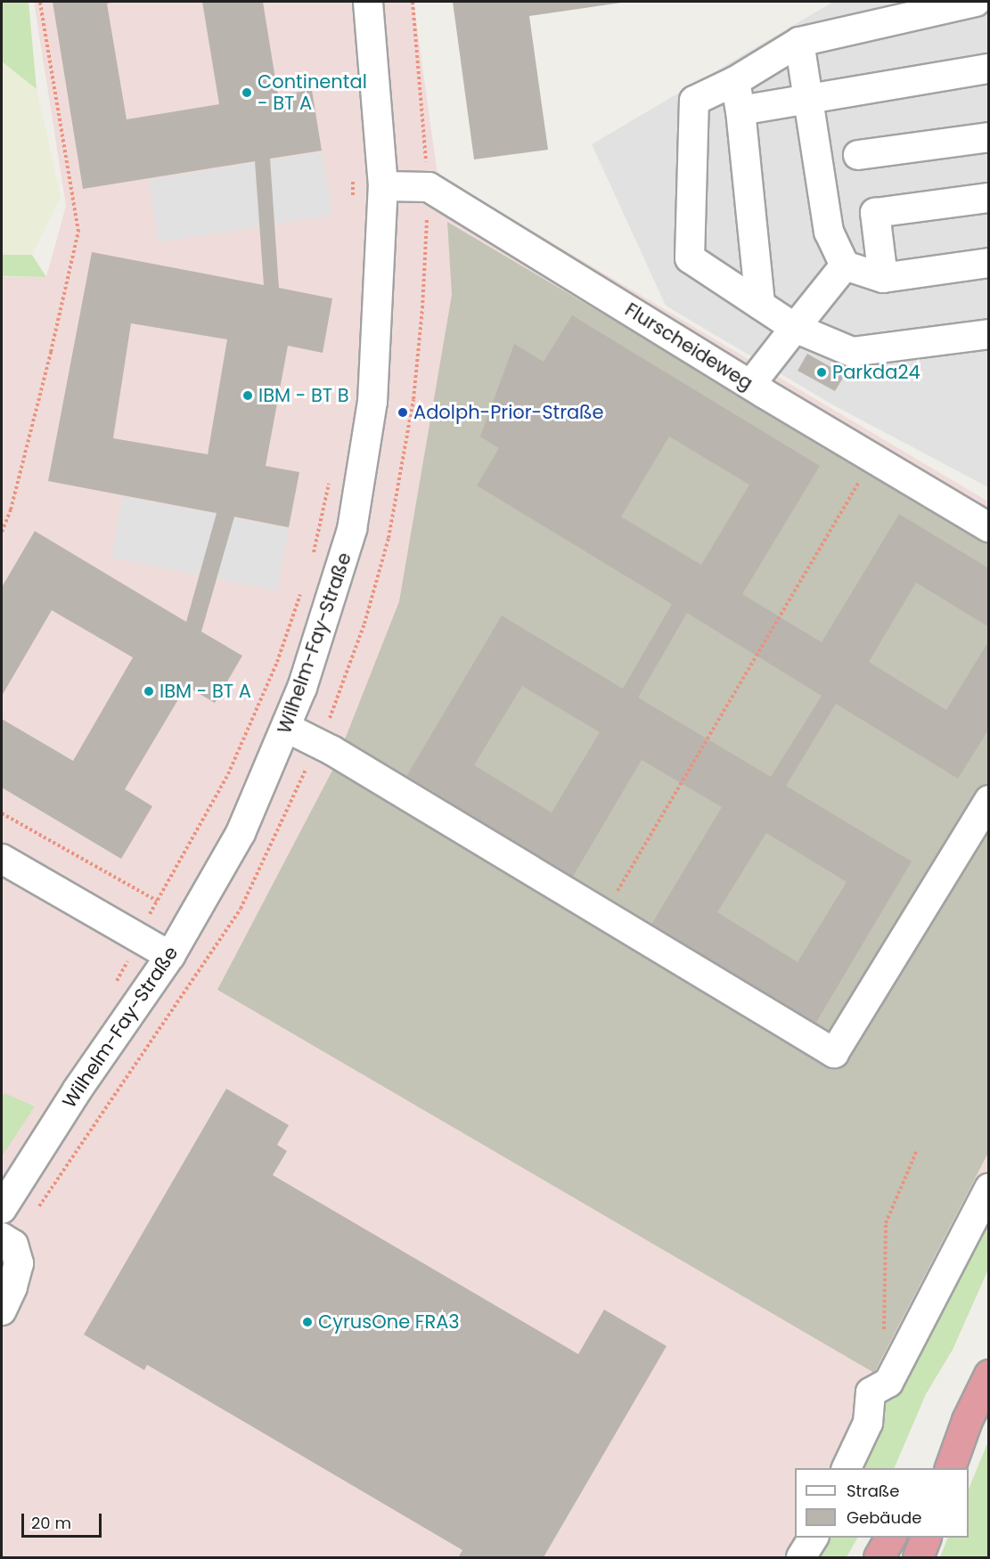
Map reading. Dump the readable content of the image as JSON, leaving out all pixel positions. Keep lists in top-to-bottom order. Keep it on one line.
{"streets":{"street":["Flurscheideweg","Wilhelm-Fay-Straße"]},"crossings":[["Flurscheideweg","Wilhelm-Fay-Straße"]],"places":["Continental - BT A","Parkda24","IBM - BT B","Adolph-Prior-Straße","IBM - BT A","CyrusOne FRA3"],"legend":["Straße","Gebäude"],"scale_bar":"20 m"}
